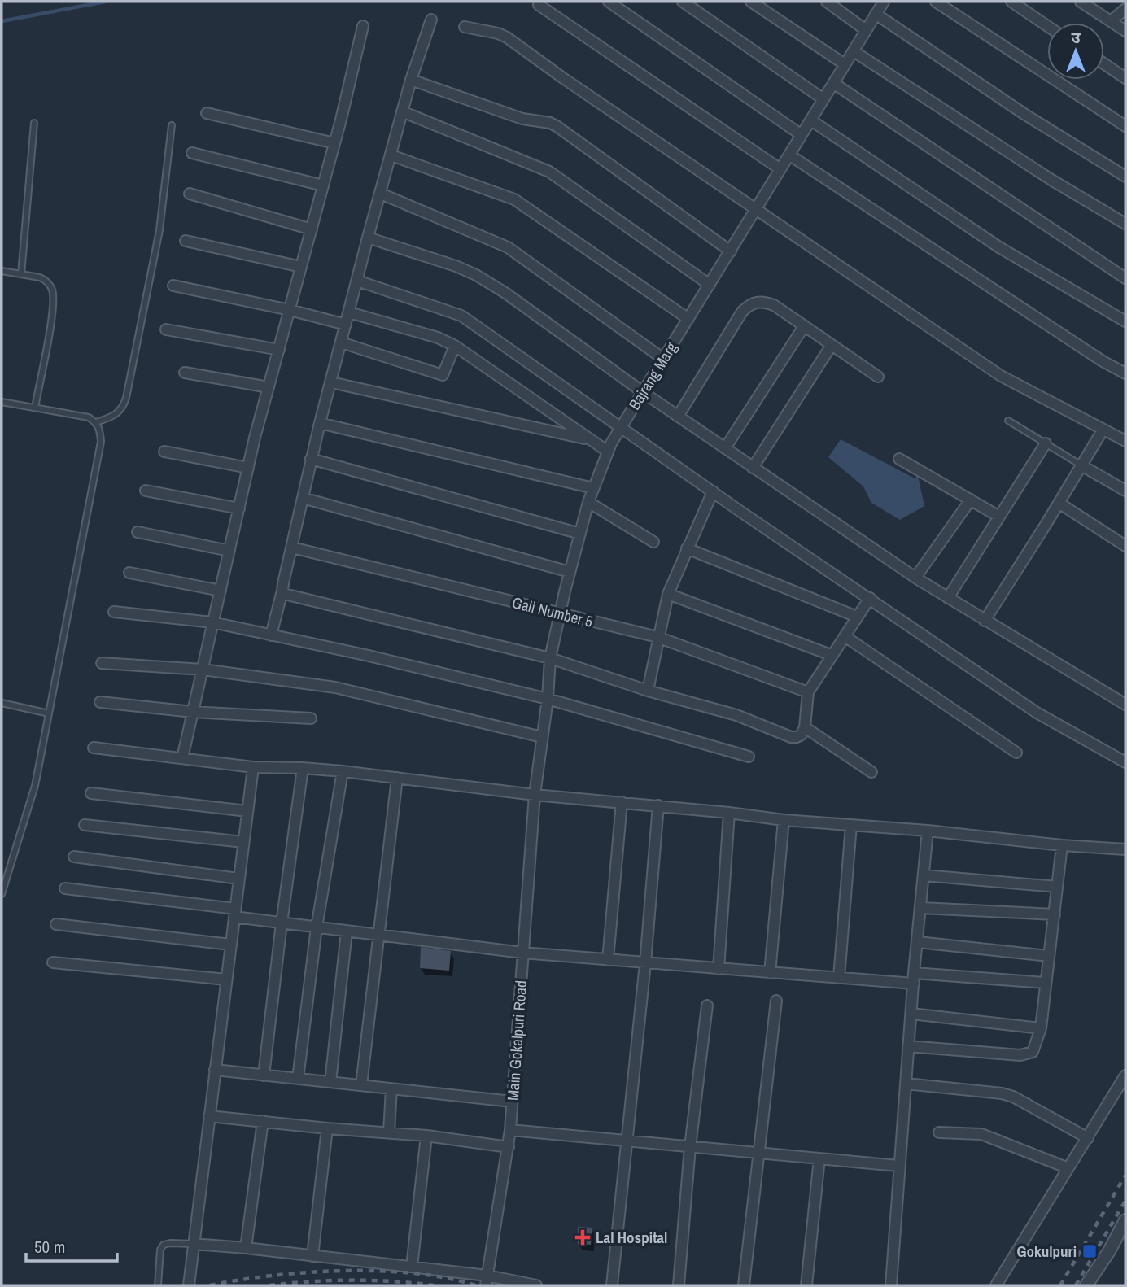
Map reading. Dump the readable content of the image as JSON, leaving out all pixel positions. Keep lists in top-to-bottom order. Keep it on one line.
{"streets":{"street":["Bajrang Marg","Gali Number 5","Main Gokalpuri Road"]},"crossings":[["Bajrang Marg","Gali Number 5"],["Bajrang Marg","Main Gokalpuri Road"]],"places":{"health":["Lal Hospital"],"transit":["Gokulpuri"]},"scale_bar":"50 m","north":"top"}
